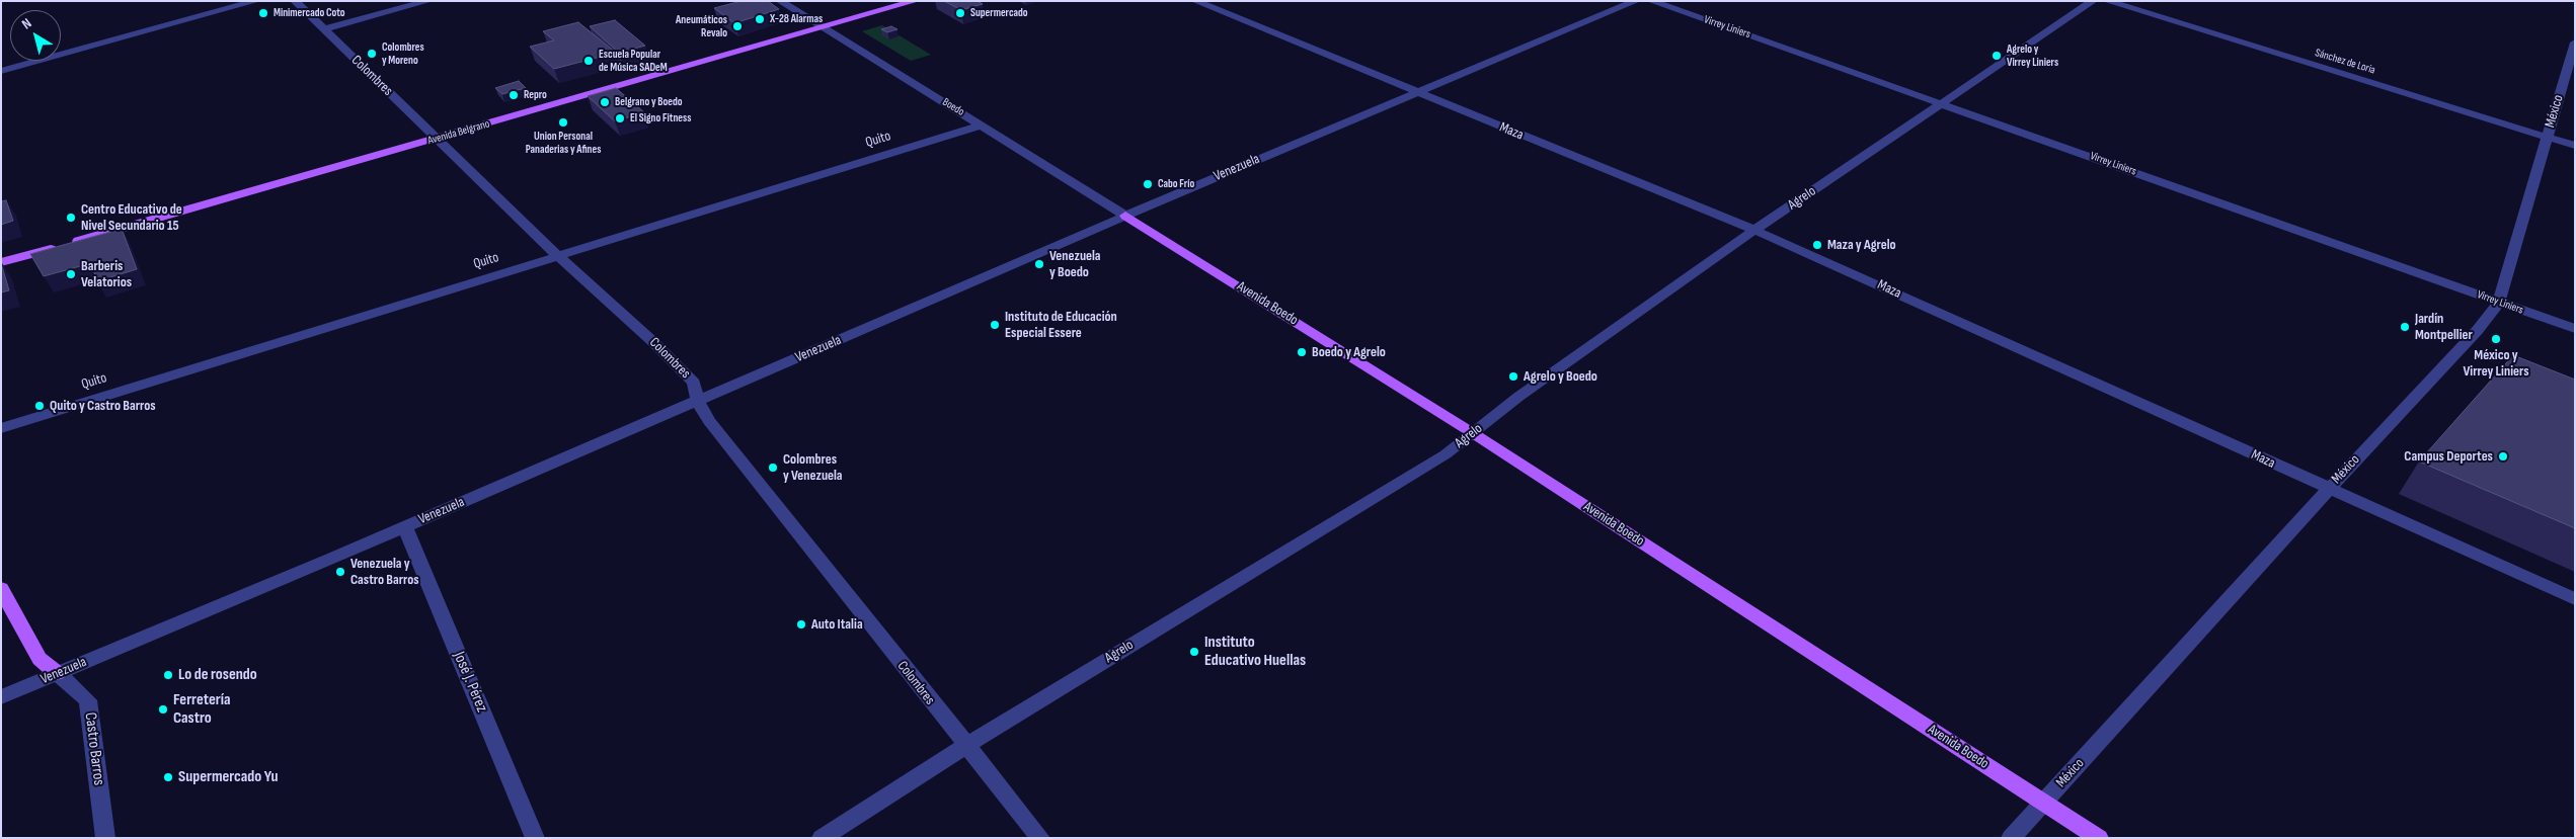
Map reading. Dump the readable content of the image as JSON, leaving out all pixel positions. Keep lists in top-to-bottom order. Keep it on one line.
{"streets":{"main road":["Avenida Belgrano","Avenida Boedo"],"street":["Virrey Liniers","Sánchez de Loria","Colombres","Boedo","México","Maza","Quito","Venezuela","Agrelo","José J. Pérez","Castro Barros"]},"crossings":[["Virrey Liniers","México"],["Virrey Liniers","Agrelo"],["Sánchez de Loria","México"],["Colombres","Avenida Belgrano"],["Colombres","Quito"],["Colombres","Venezuela"],["Colombres","Agrelo"],["Boedo","Avenida Belgrano"],["Boedo","Quito"],["Boedo","Venezuela"],["Boedo","Avenida Boedo"],["México","Maza"],["México","Avenida Boedo"],["Maza","Venezuela"],["Maza","Agrelo"],["Venezuela","Avenida Boedo"],["Venezuela","José J. Pérez"],["Venezuela","Castro Barros"],["Agrelo","Avenida Boedo"]],"places":["Minimercado Coto","Supermercado","X-28 Alarmas","Aneumáticos Revalo","Colombres y Moreno","Agrelo y Virrey Liniers","Escuela Popular de Música SADeM","Repro","Belgrano y Boedo","El Signo Fitness","Union Personal Panaderias y Afines","Cabo Frío","Centro Educativo de Nivel Secundario 15","Maza y Agrelo","Venezuela y Boedo","Barberis Velatorios","Instituto de Educación Especial Essere","Jardín Montpellier","México y Virrey Liniers","Boedo y Agrelo","Agrelo y Boedo","Quito y Castro Barros","Campus Deportes","Colombres y Venezuela","Venezuela y Castro Barros","Auto Italia","Instituto Educativo Huellas","Lo de rosendo","Ferretería Castro","Supermercado Yu"],"north":"top left"}
